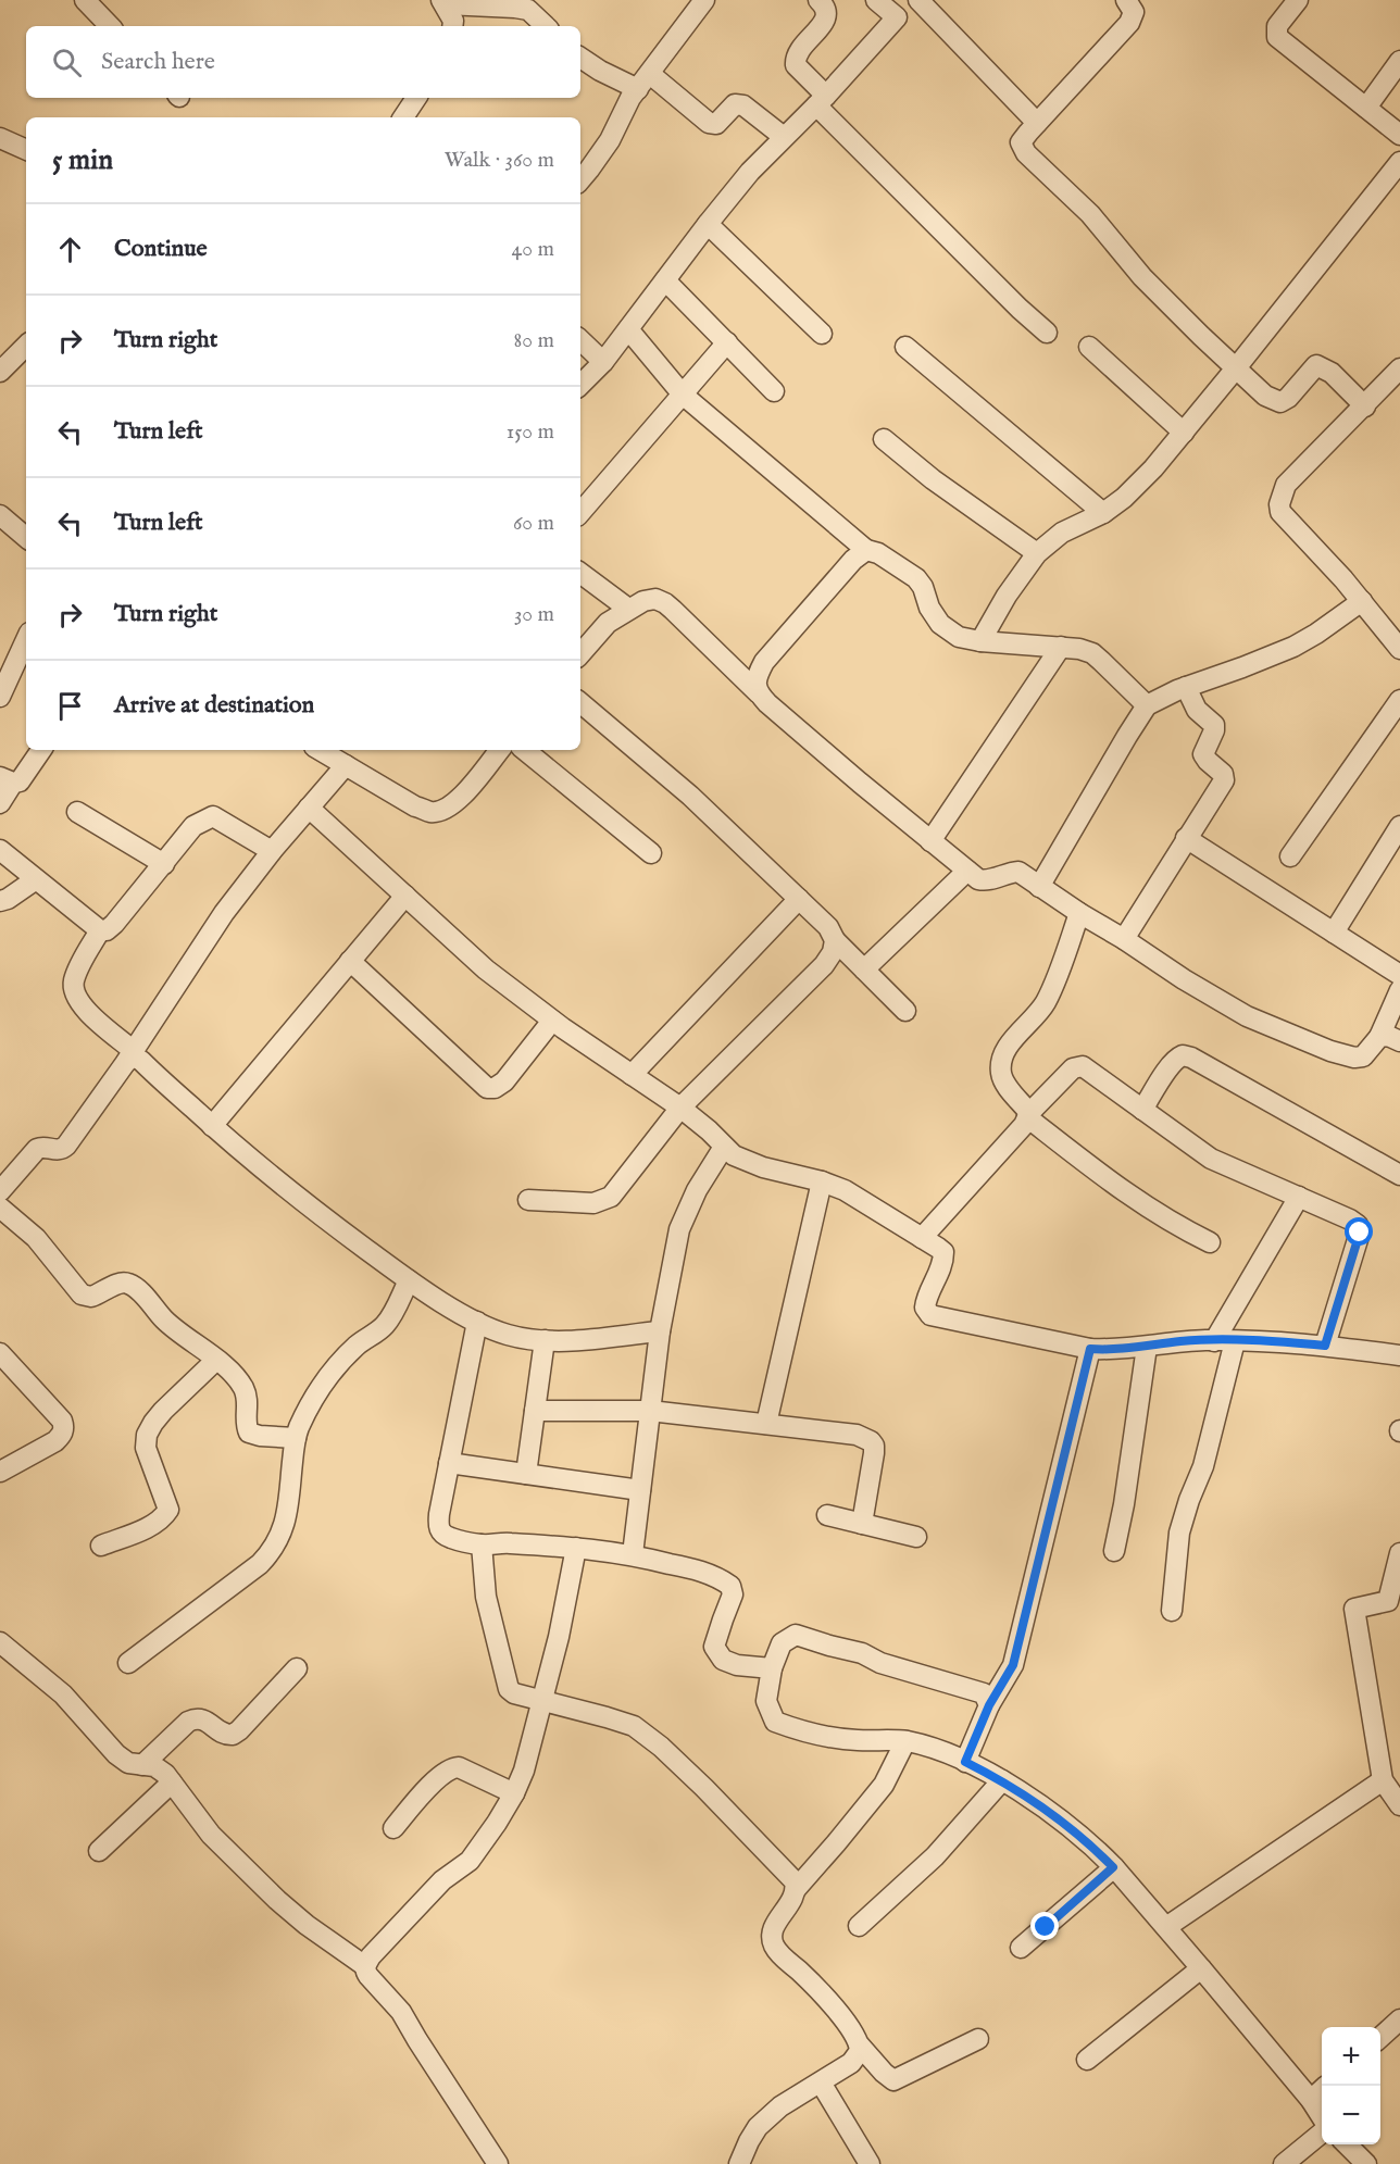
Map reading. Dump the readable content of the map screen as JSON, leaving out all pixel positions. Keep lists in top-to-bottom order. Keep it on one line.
{"page":{"search":"Search here","heading":["5 min","Walk · 360 m"],"list":[["Continue","40 m"],["Turn right","80 m"],["Turn left","150 m"],["Turn left","60 m"],["Turn right","30 m"],"Arrive at destination"],"map_buttons":["+","−"]}}
